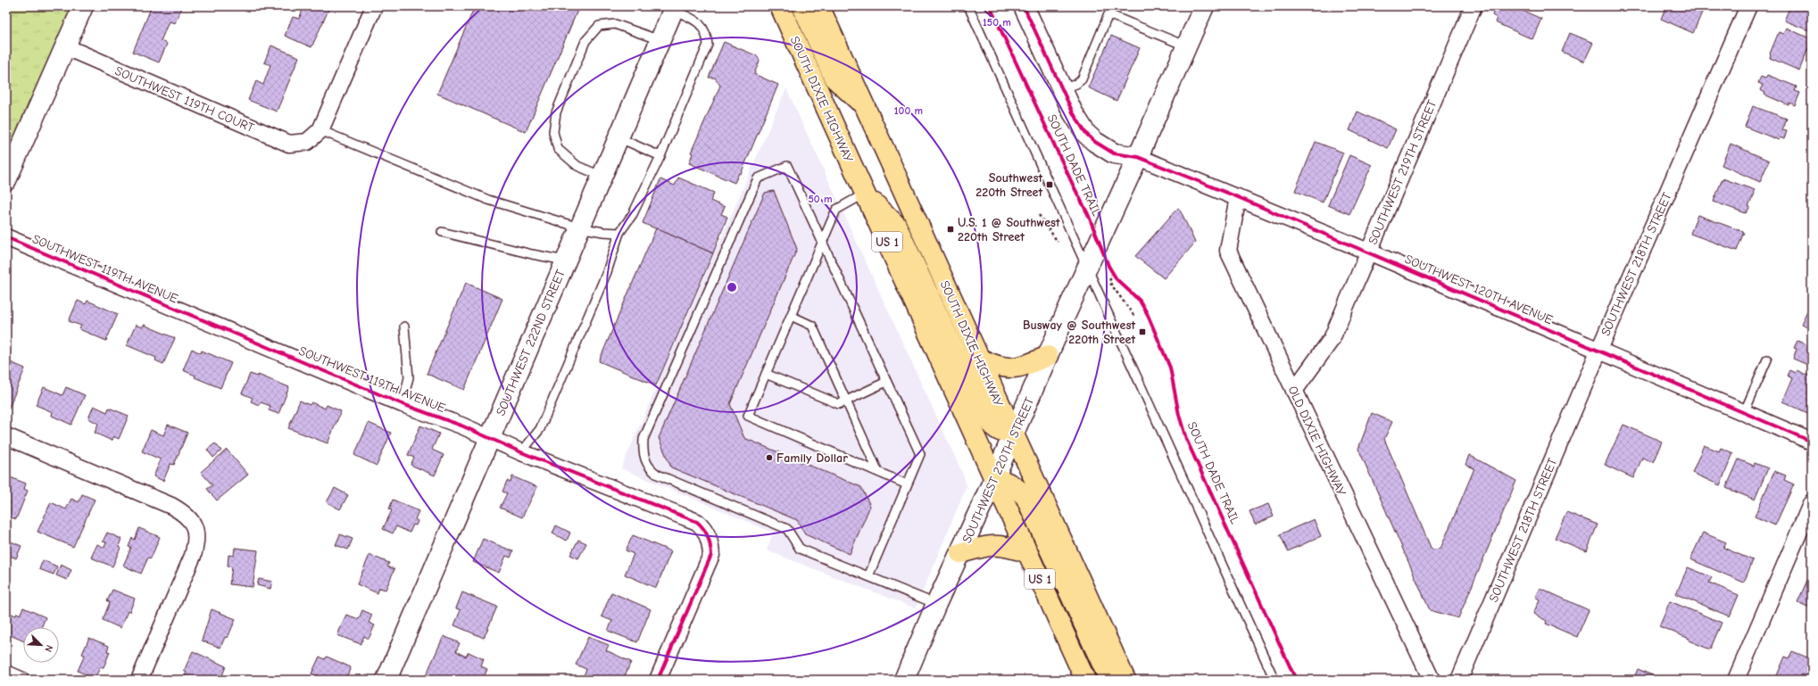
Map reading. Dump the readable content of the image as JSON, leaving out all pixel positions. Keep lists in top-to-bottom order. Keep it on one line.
{"streets":{"highway":["SOUTH DIXIE HIGHWAY","US 1"],"street":["SOUTHWEST 119TH COURT","SOUTHWEST 219TH STREET","SOUTHWEST 218TH STREET","SOUTHWEST 119TH AVENUE","SOUTHWEST 120TH AVENUE","SOUTHWEST 222ND STREET","OLD DIXIE HIGHWAY","SOUTHWEST 220TH STREET"],"cycle path":["SOUTH DADE TRAIL"]},"crossings":[["SOUTH DIXIE HIGHWAY","SOUTHWEST 220TH STREET"],["SOUTHWEST 219TH STREET","SOUTHWEST 120TH AVENUE"],["SOUTHWEST 219TH STREET","OLD DIXIE HIGHWAY"],["SOUTHWEST 218TH STREET","SOUTHWEST 120TH AVENUE"],["SOUTHWEST 119TH AVENUE","SOUTHWEST 222ND STREET"],["SOUTHWEST 120TH AVENUE","OLD DIXIE HIGHWAY"],["SOUTHWEST 120TH AVENUE","SOUTHWEST 220TH STREET"]],"places":{"transit":["Southwest 220th Street","U.S. 1 @ Southwest 220th Street","Busway @ Southwest 220th Street"],"other":["Family Dollar"]},"north":"bottom right","rings":["150 m","100 m","50 m"]}
